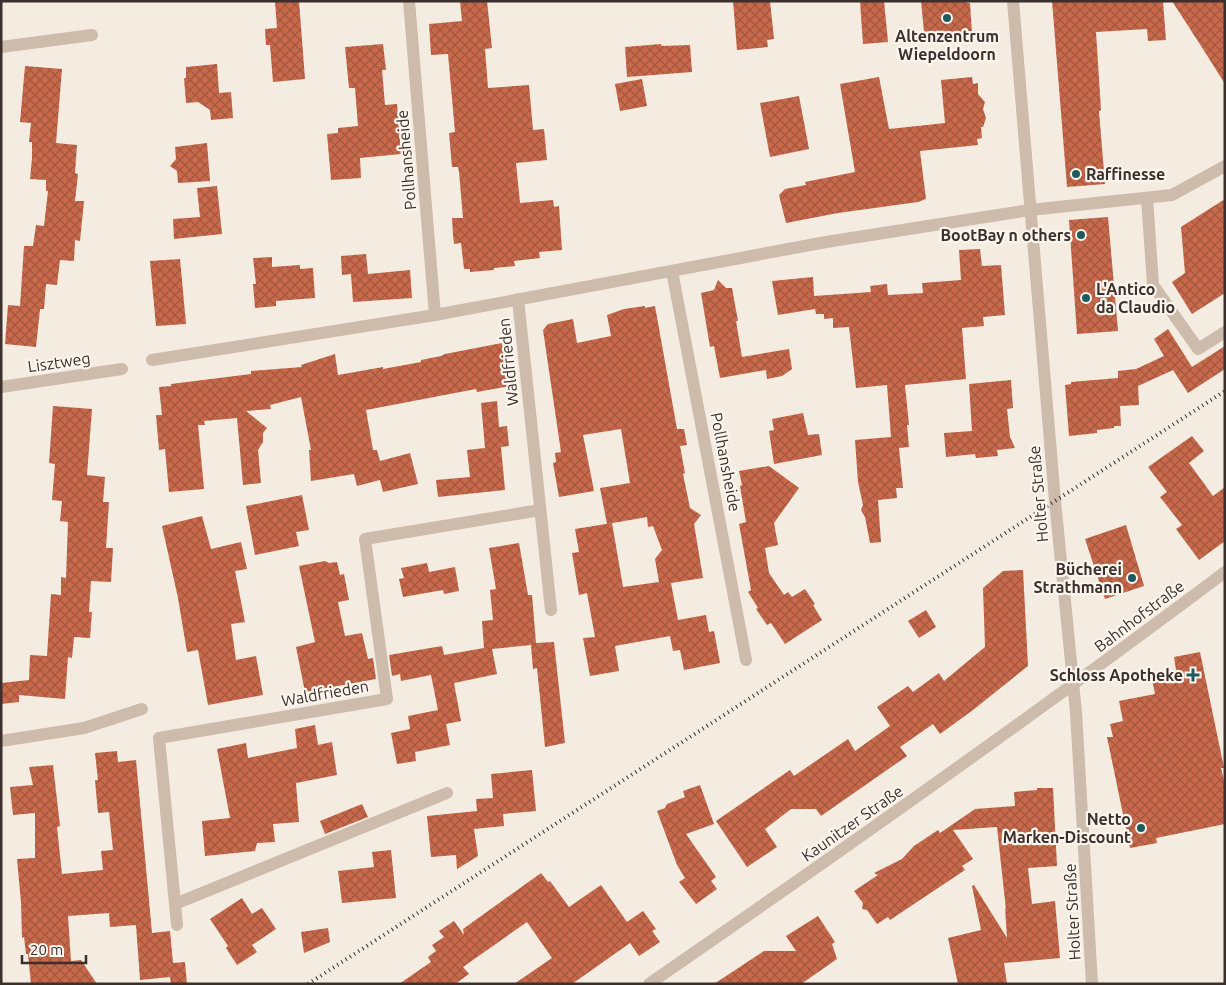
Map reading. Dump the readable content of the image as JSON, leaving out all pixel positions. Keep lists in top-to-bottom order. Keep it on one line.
{"streets":{"street":["Pollhansheide","Lisztweg","Waldfrieden","Holter Straße","Bahnhofstraße","Kaunitzer Straße"]},"crossings":[["Holter Straße","Bahnhofstraße"],["Holter Straße","Kaunitzer Straße"],["Bahnhofstraße","Kaunitzer Straße"]],"places":{"other":["Altenzentrum Wiepeldoorn","Raffinesse","BootBay n others","L'Antico da Claudio","Bücherei Strathmann","Netto Marken-Discount"],"health":["Schloss Apotheke"]},"scale_bar":"20 m"}
